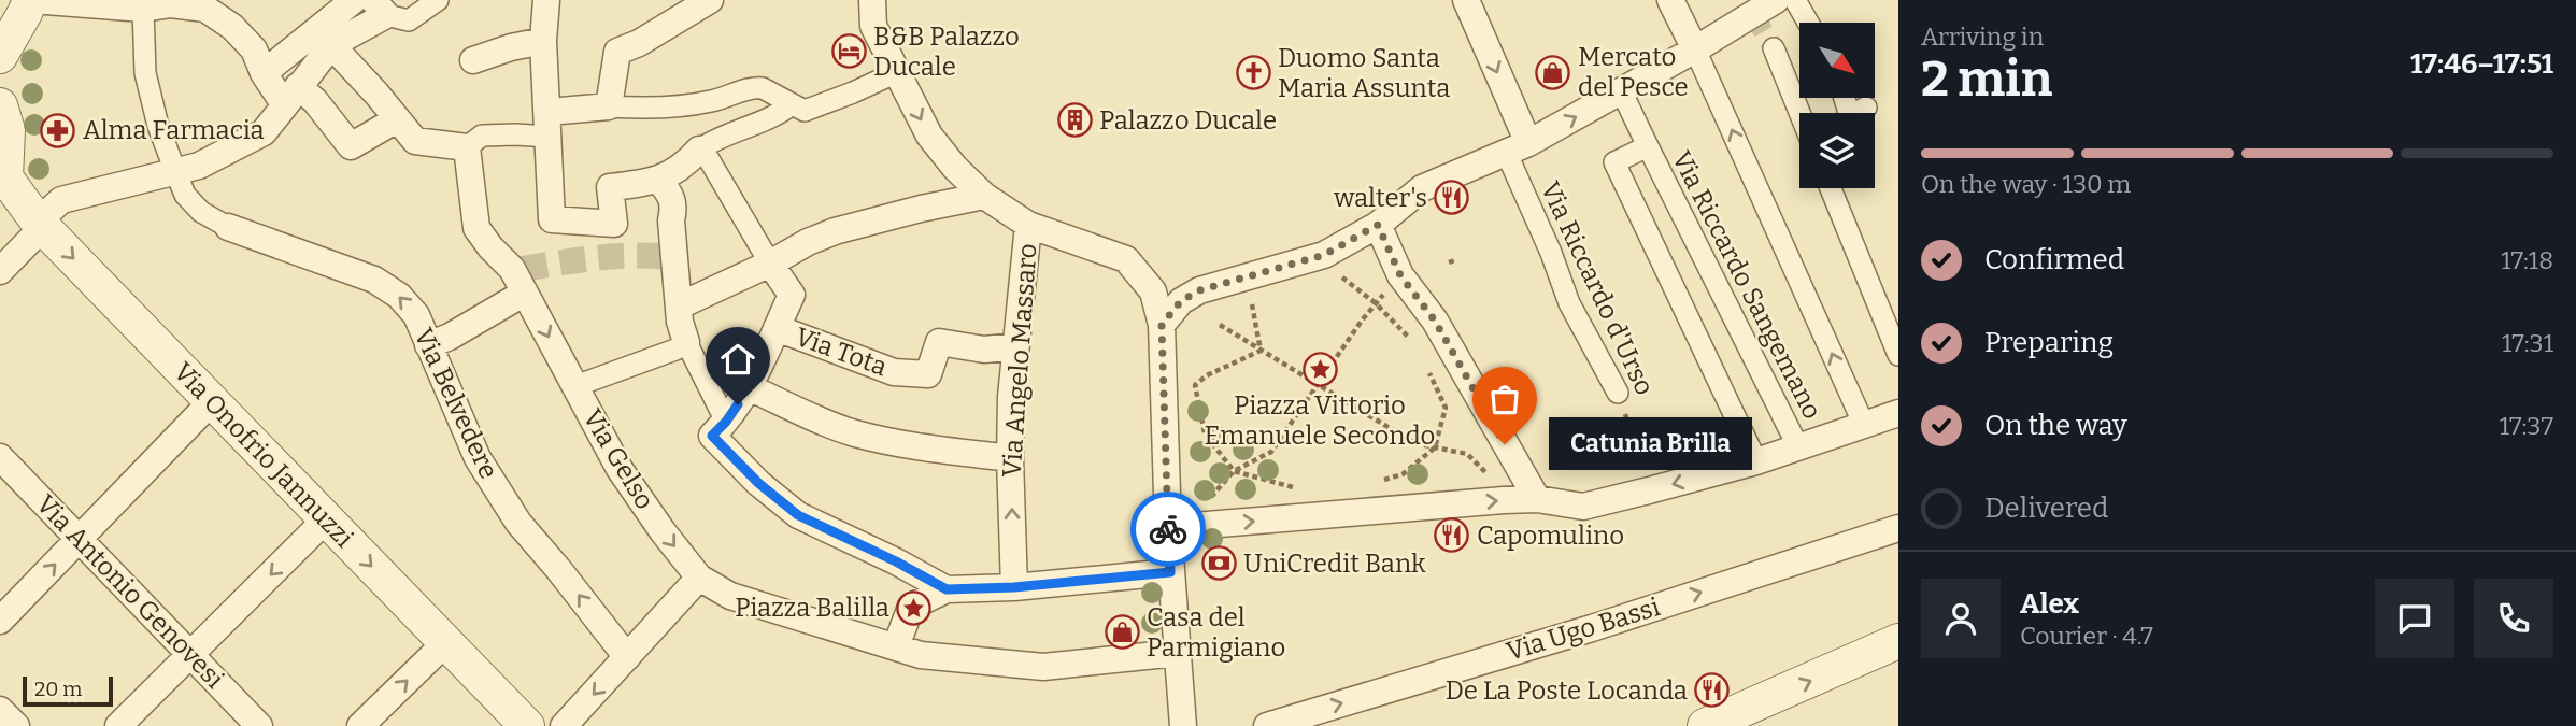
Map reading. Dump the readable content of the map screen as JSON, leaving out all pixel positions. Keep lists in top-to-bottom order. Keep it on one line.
{"streets":{"street":["Via Riccardo Sangemano","Via Riccardo d'Urso","Via Tota","Via Angelo Massaro","Via Belvedere","Via Onofrio Jannuzzi","Via Gelso","Via Antonio Genovesi","Via Ugo Bassi"]},"crossings":[["Via Tota","Via Angelo Massaro"]],"places":{"hotel":["B&B Palazzo Ducale"],"shop":["Mercato del Pesce","Casa del Parmigiano"],"church":["Duomo Santa Maria Assunta"],"building":["Palazzo Ducale"],"pharmacy":["Alma Farmacia"],"restaurant":["walter's","Capomulino","De La Poste Locanda"],"place":["Piazza Vittorio Emanuele Secondo","Piazza Balilla"],"other":["Catunia Brilla"],"bank":["UniCredit Bank"]},"scale_bar":"20 m","north":"bottom right","page":{"heading":["2 min","Arriving in","17:46–17:51"],"panel":["Alex","Courier · 4.7"],"bar":"On the way · 130 m","list":[["Confirmed","17:18"],["Preparing","17:31"],["On the way","17:37"],"Delivered"],"bubble":"Catunia Brilla","scale":"20 m"}}
